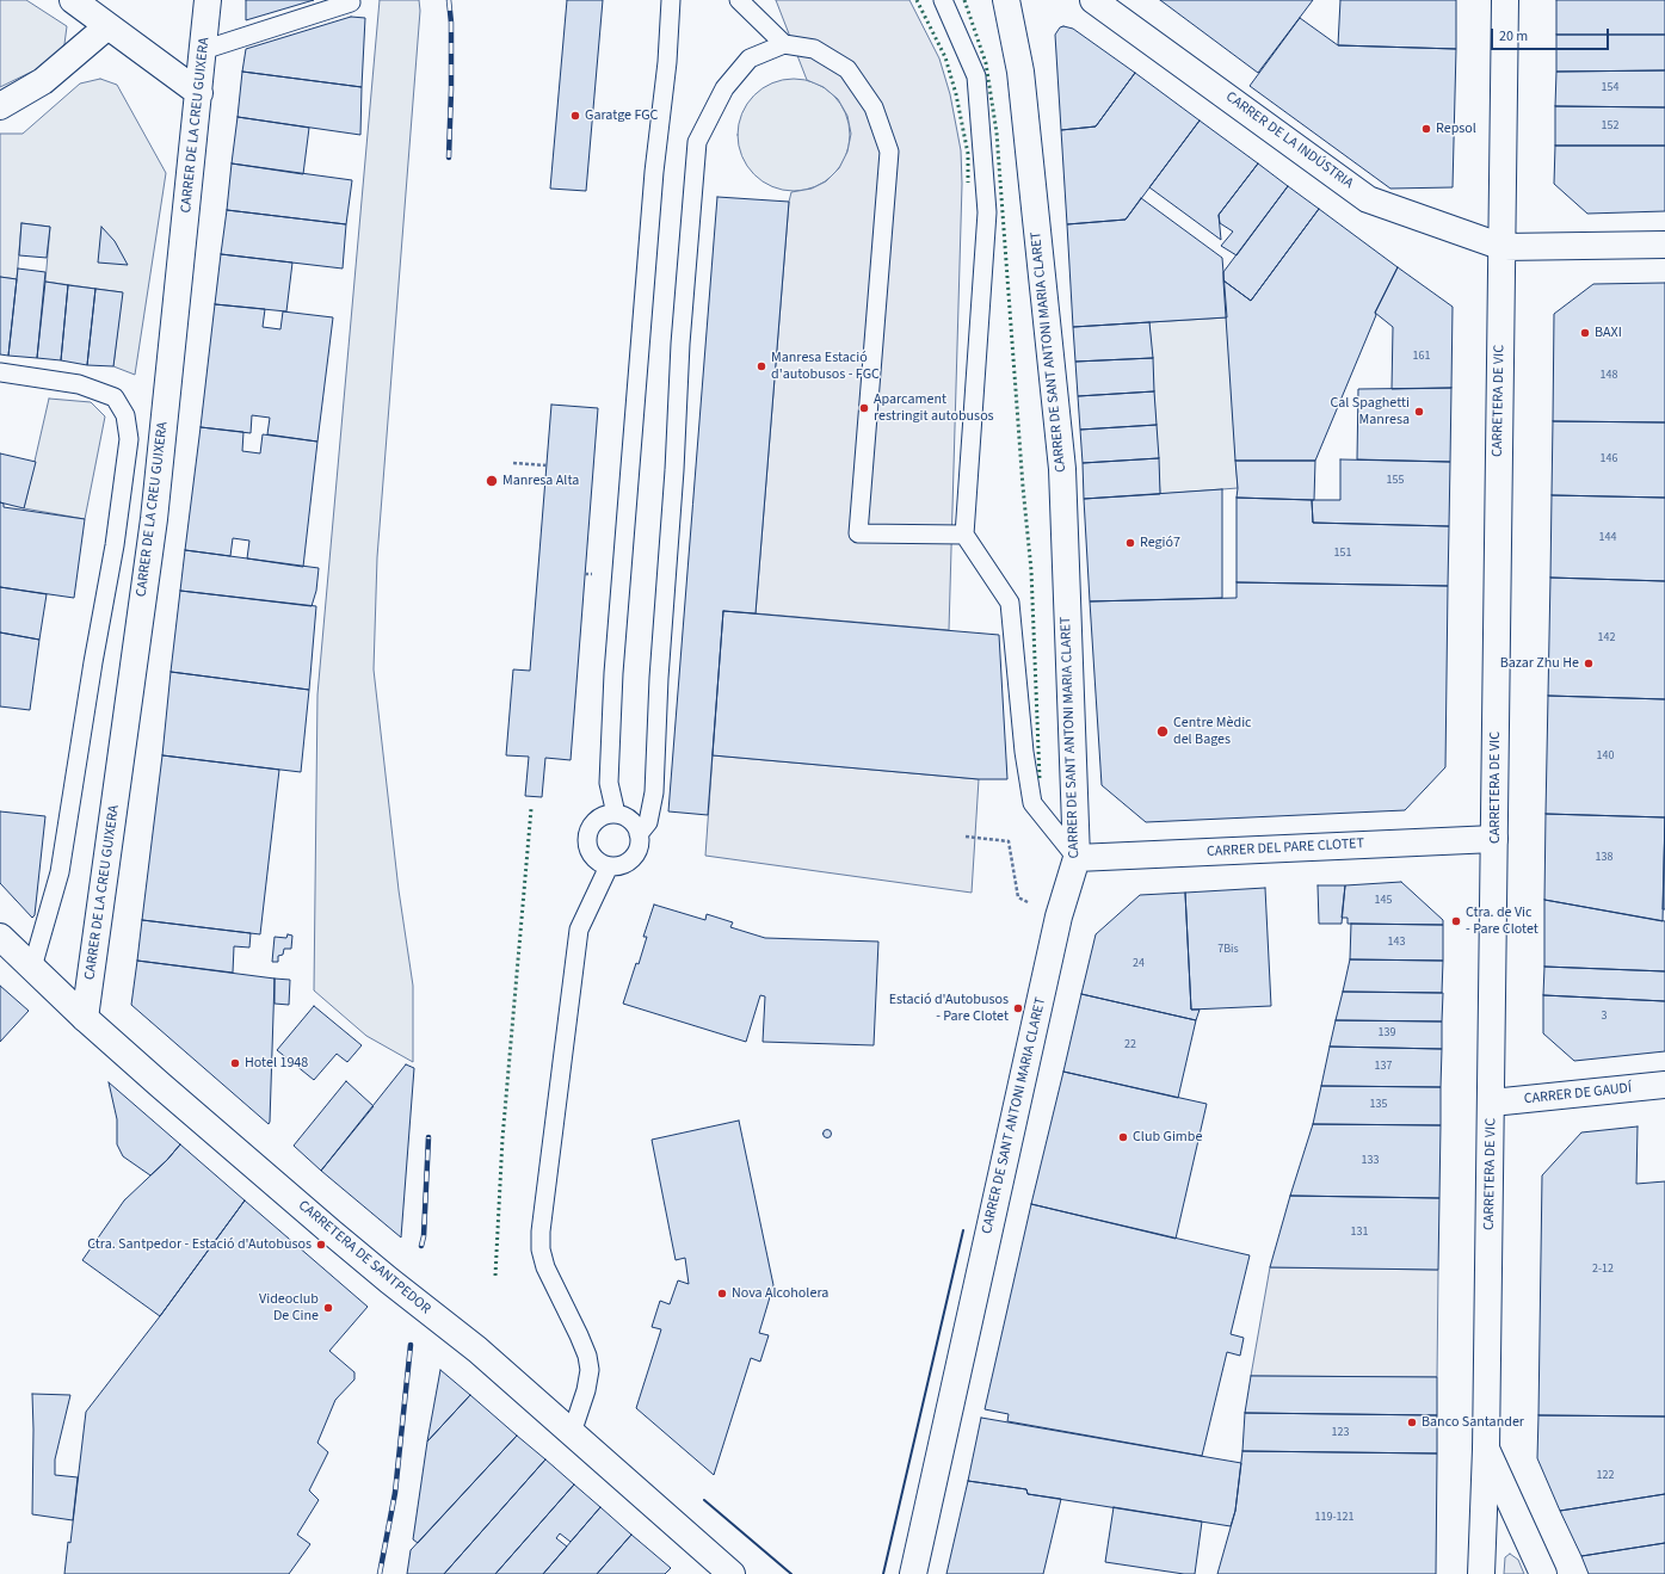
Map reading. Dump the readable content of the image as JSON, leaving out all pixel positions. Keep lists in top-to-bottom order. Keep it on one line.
{"streets":{"street":["CARRER DE LA CREU GUIXERA","CARRER DE LA INDÚSTRIA","CARRER DE SANT ANTONI MARIA CLARET","CARRETERA DE VIC","CARRER DEL PARE CLOTET","CARRER DE GAUDÍ","CARRETERA DE SANTPEDOR"]},"crossings":[["CARRER DE LA CREU GUIXERA","CARRETERA DE SANTPEDOR"],["CARRER DE LA INDÚSTRIA","CARRETERA DE VIC"],["CARRER DE SANT ANTONI MARIA CLARET","CARRER DEL PARE CLOTET"],["CARRETERA DE VIC","CARRER DEL PARE CLOTET"],["CARRETERA DE VIC","CARRER DE GAUDÍ"]],"places":["Garatge FGC","Repsol","BAXI","Manresa Estació d'autobusos - FGC","Aparcament restringit autobusos","Cal Spaghetti Manresa","Manresa Alta","Regió7","Bazar Zhu He","Centre Mèdic del Bages","Ctra. de Vic - Pare Clotet","Estació d'Autobusos - Pare Clotet","Hotel 1948","Club Gimbe","Ctra. Santpedor - Estació d'Autobusos","Nova Alcoholera","Videoclub De Cine","Banco Santander"],"house_numbers":["154","152","161","148","146","155","144","151","142","140","138","145","143","7Bis","24","3","139","22","137","135","133","131","2-12","123","122","119-121"],"scale_bar":"20 m"}
